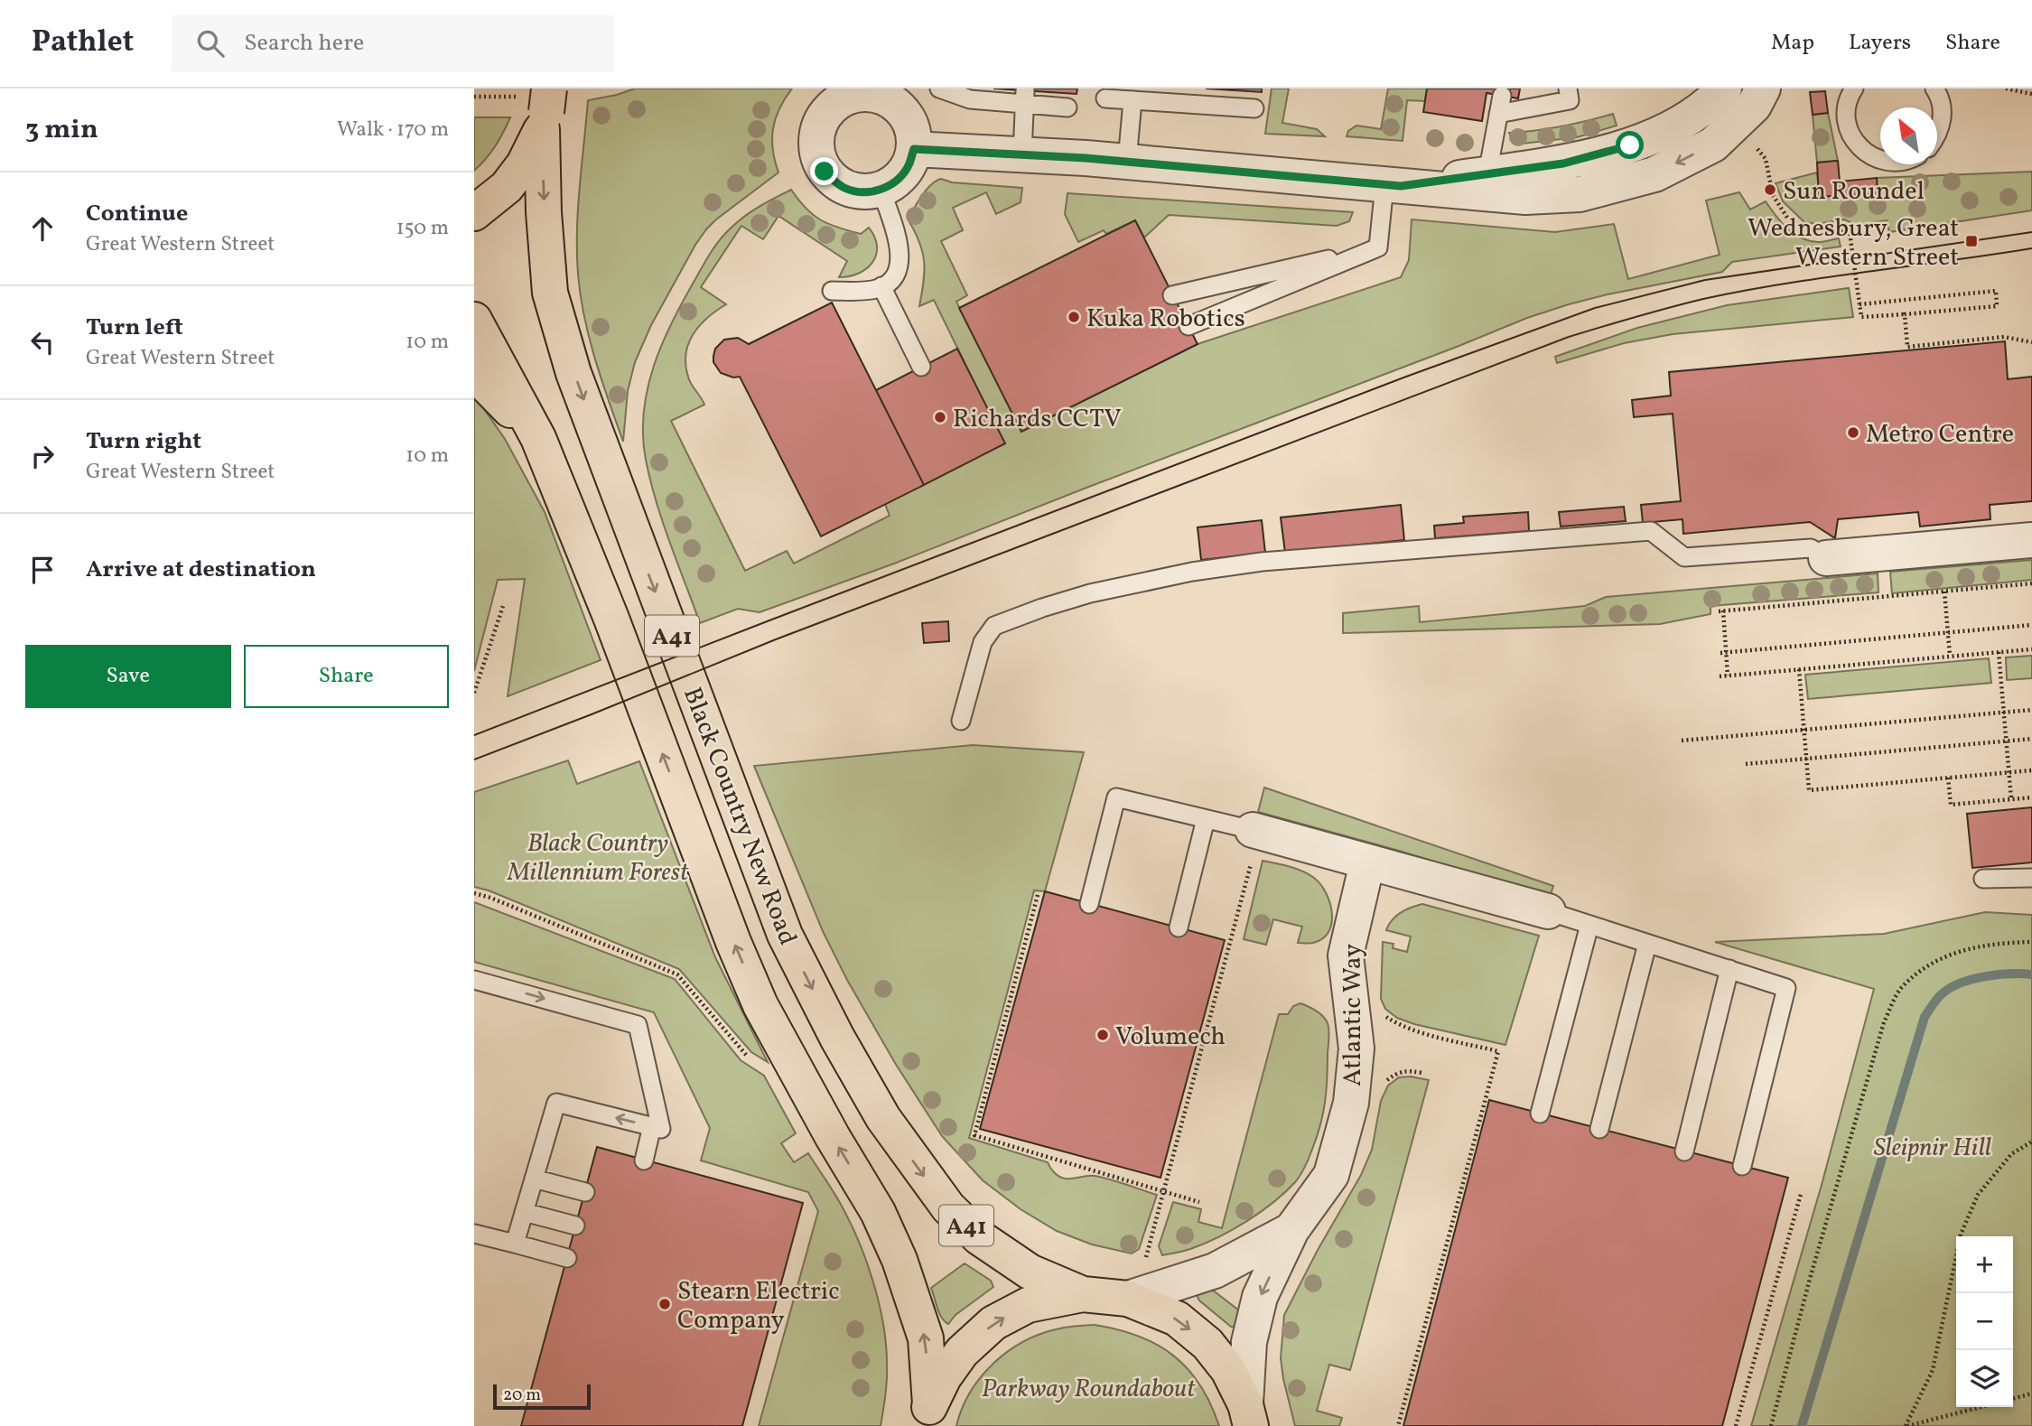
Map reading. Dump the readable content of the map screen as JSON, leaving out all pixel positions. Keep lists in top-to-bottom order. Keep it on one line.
{"streets":{"highway":["A41","Black Country New Road"],"street":["Atlantic Way"]},"crossings":[["A41","Black Country New Road"],["A41","Atlantic Way"]],"parks":["Black Country Millennium Forest","Sleipnir Hill","Parkway Roundabout"],"places":{"other":["Sun Roundel","Kuka Robotics","Richards CCTV","Metro Centre","Volumech","Stearn Electric Company"],"transit":["Wednesbury, Great Western Street"]},"scale_bar":"20 m","north":"top left","page":{"header":"Pathlet","search":"Search here","nav":["Map","Layers","Share"],"heading":["3 min","Walk · 170 m"],"list":[["Continue","Great Western Street","150 m"],["Turn left","Great Western Street","10 m"],["Turn right","Great Western Street","10 m"],"Arrive at destination"],"buttons":["Save","Share"],"map_buttons":["+","−"],"scale":"20 m"}}
